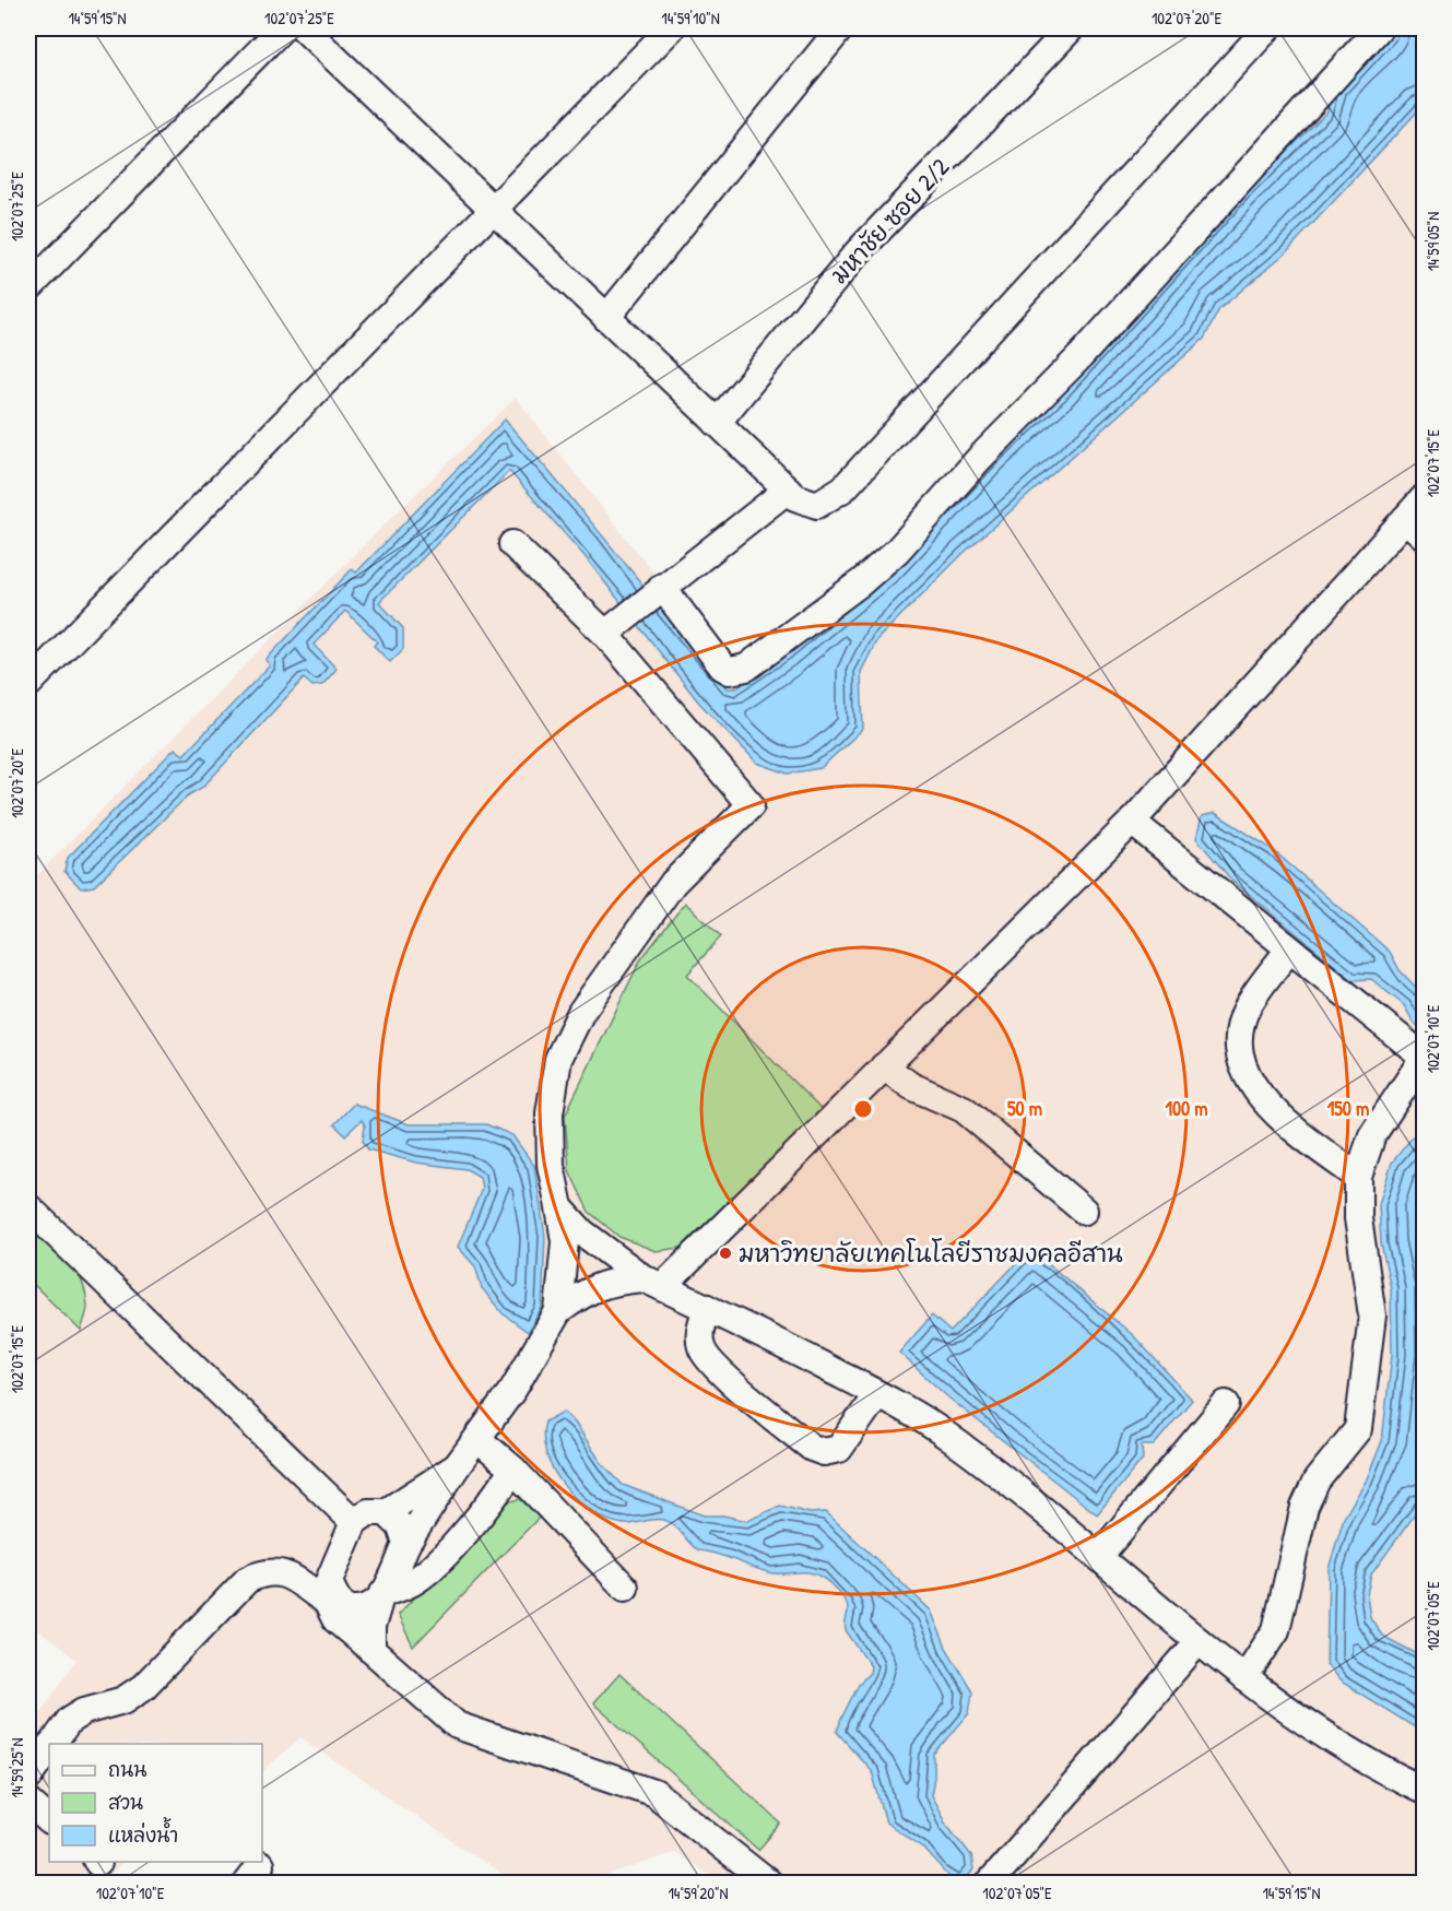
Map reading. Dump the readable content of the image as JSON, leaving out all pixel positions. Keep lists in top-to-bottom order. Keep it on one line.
{"streets":{"street":["มหาชัย ซอย 2/2"]},"places":["มหาวิทยาลัยเทคโนโลยีราชมงคลอีสาน"],"legend":["ถนน","สวน","แหล่งน้ำ"],"coordinates":["14°59'15\"N","102°07'25\"E","14°59'10\"N","102°07'20\"E","14°59'05\"N","102°07'15\"E","102°07'10\"E","102°07'05\"E","14°59'25\"N","14°59'20\"N"],"rings":["50 m","100 m","150 m"]}
